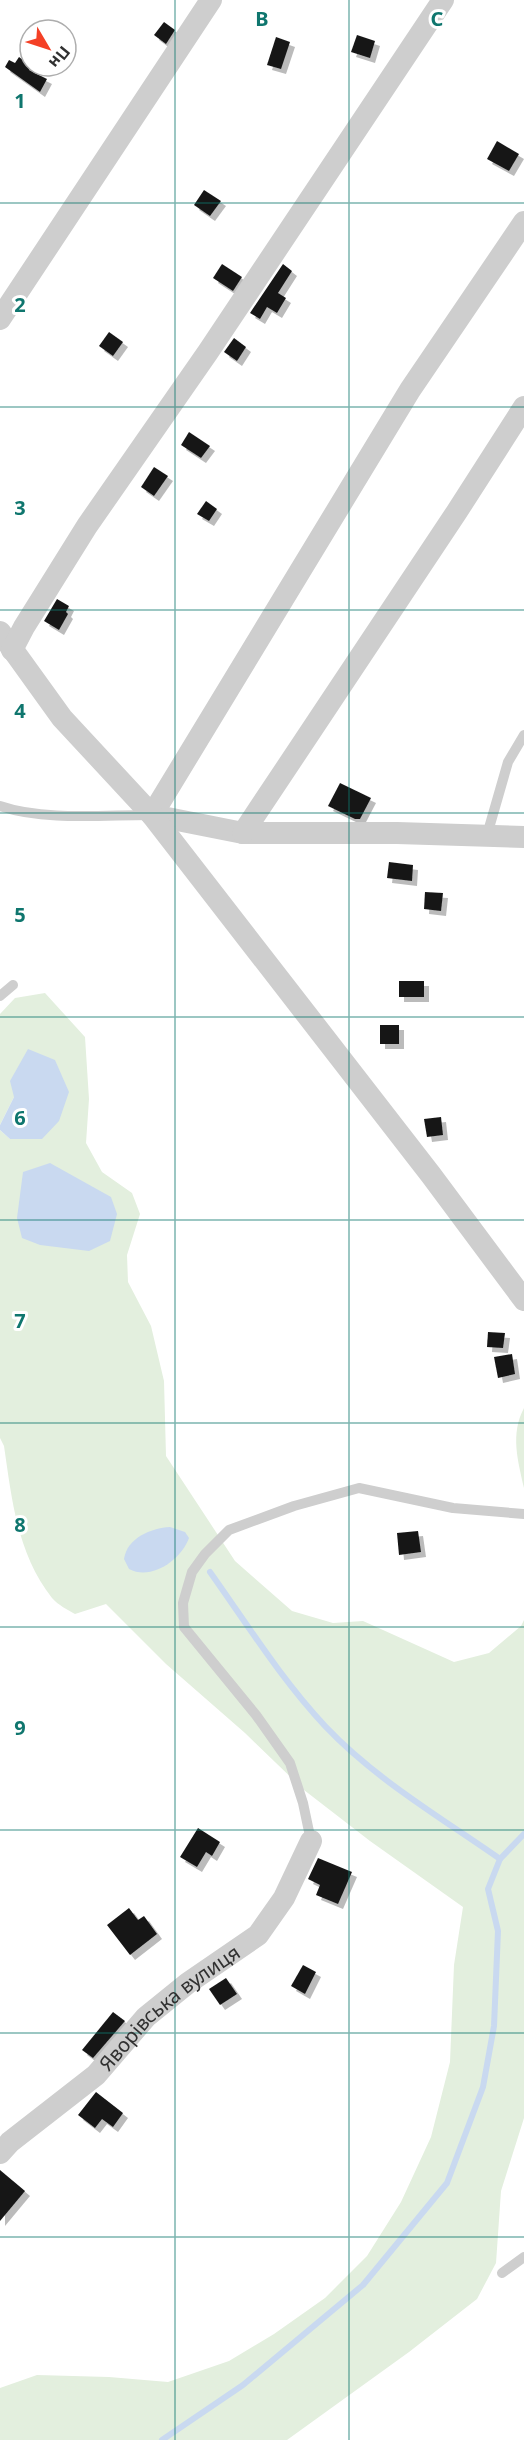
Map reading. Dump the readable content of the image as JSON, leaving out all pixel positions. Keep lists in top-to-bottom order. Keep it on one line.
{"streets":{"street":["Яворівська вулиця"]},"north":"bottom right","grid":{"columns":["B","C"],"rows":["1","2","3","4","5","6","7","8","9"]}}
